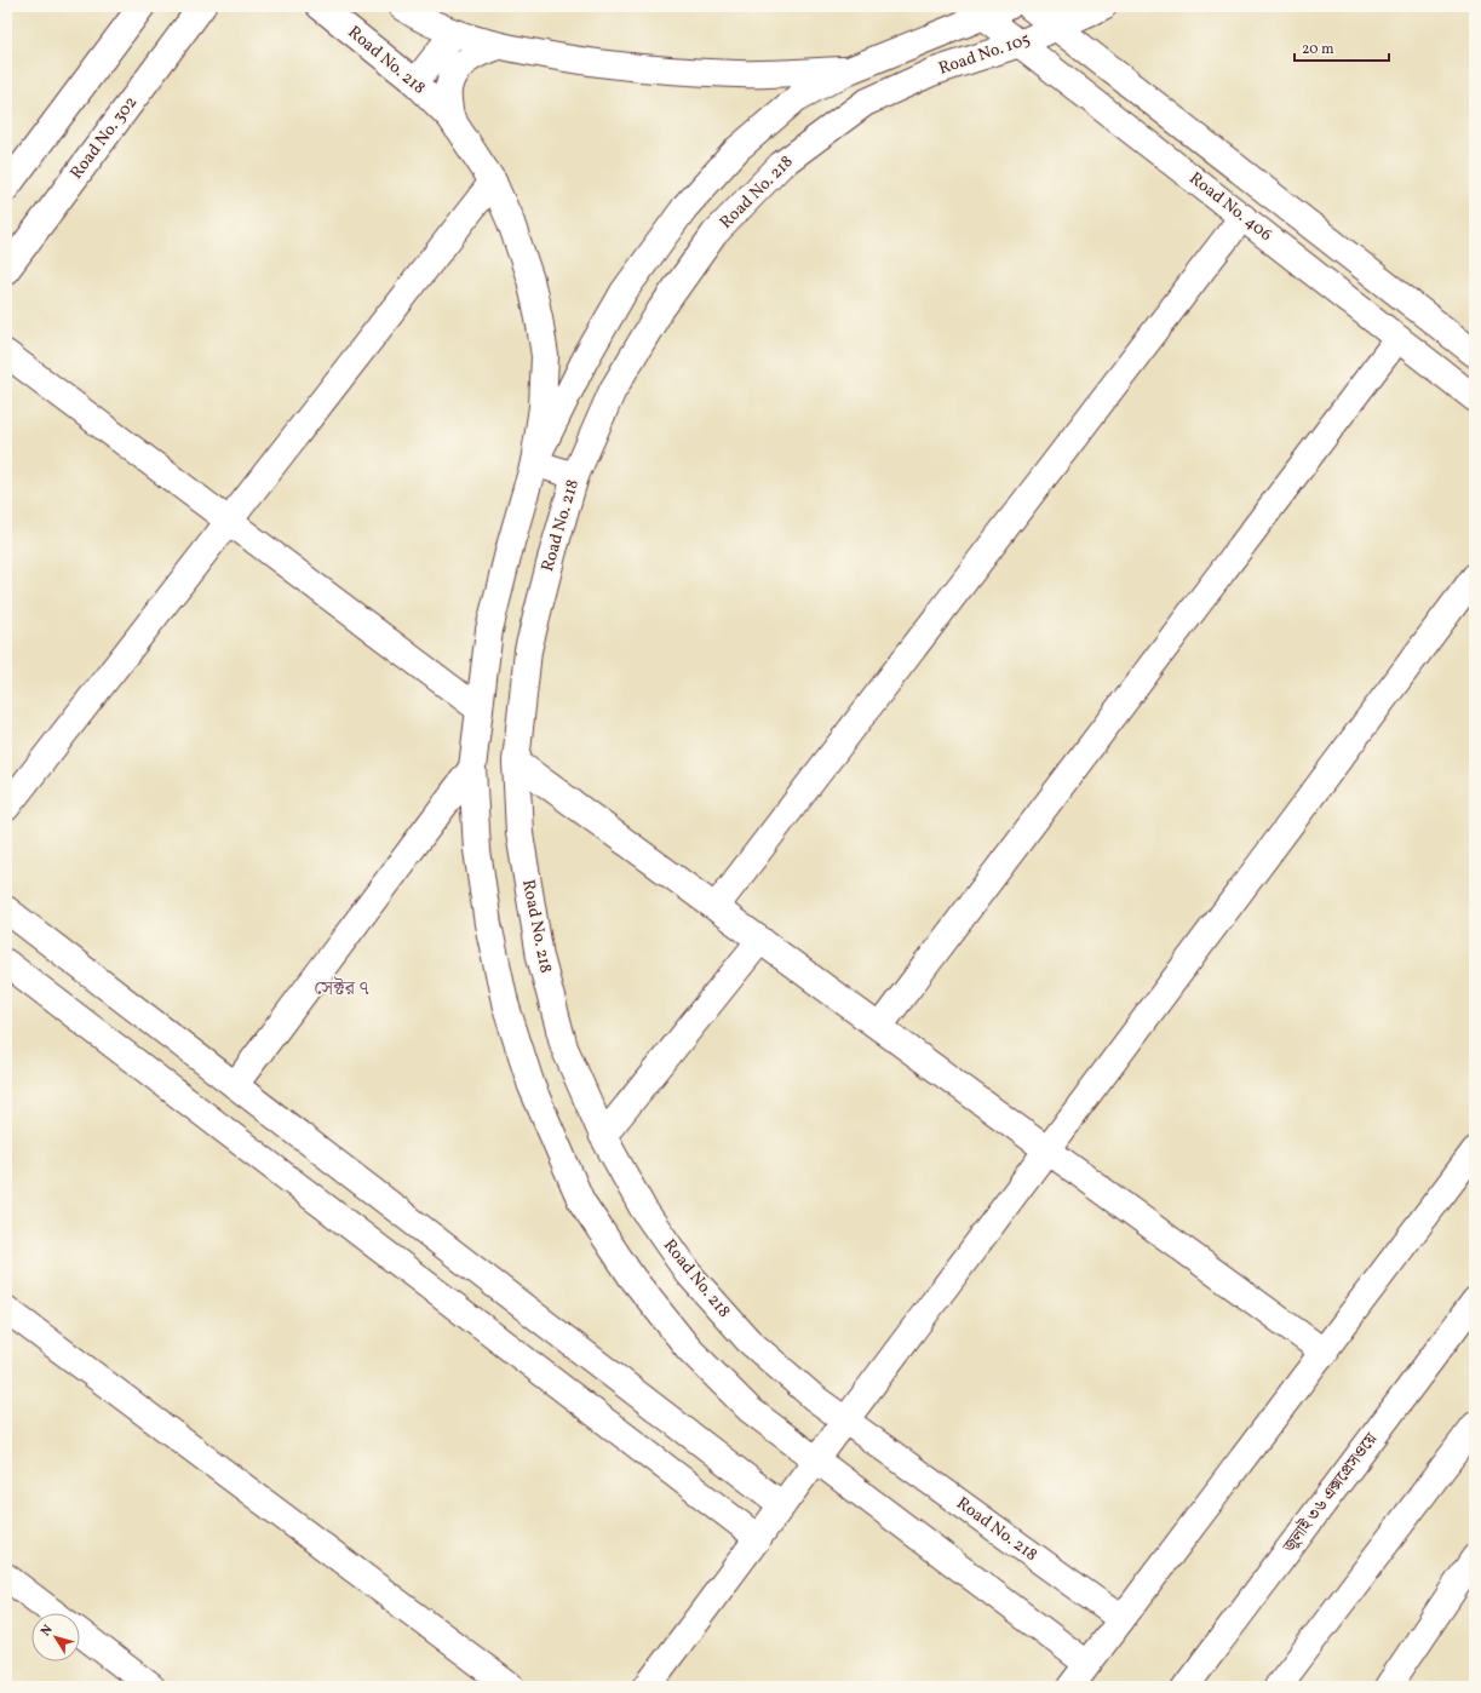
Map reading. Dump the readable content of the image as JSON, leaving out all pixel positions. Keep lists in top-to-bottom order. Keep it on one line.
{"streets":{"main road":["Road No. 105","Road No. 218","Road No. 302","Road No. 406","জুলাই ৩৬ এক্সপ্রেসওয়ে"]},"crossings":[["Road No. 105","Road No. 218"],["Road No. 105","Road No. 406"]],"districts":["সেক্টর ৭"],"scale_bar":"20 m","north":"top left"}
